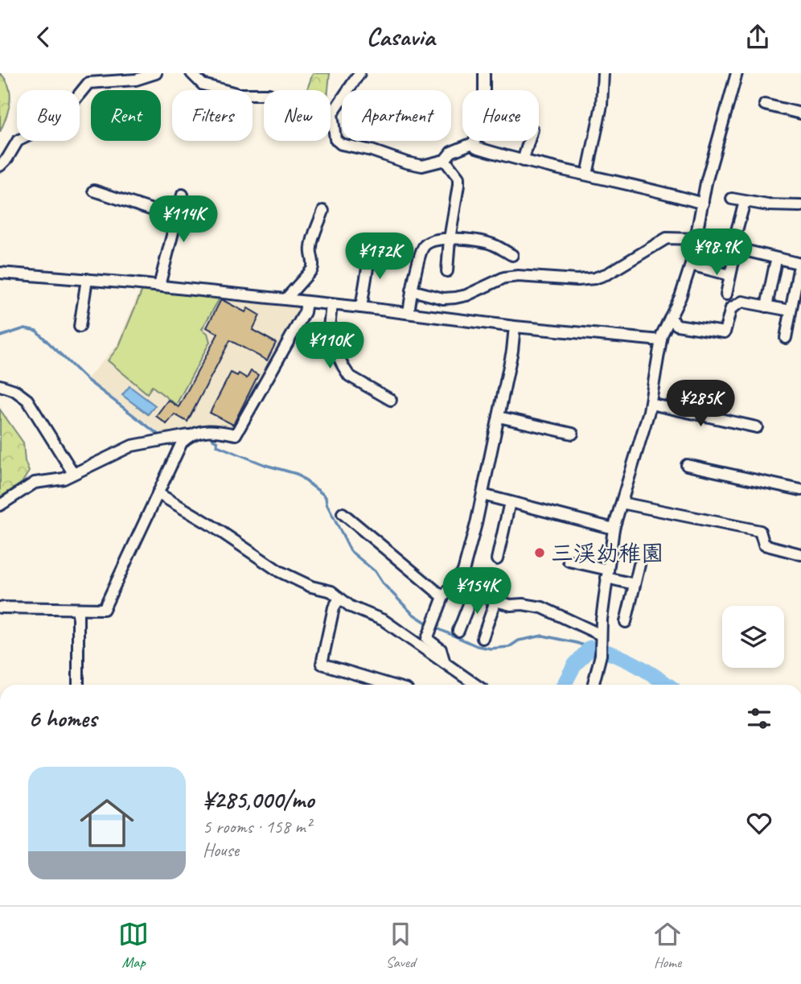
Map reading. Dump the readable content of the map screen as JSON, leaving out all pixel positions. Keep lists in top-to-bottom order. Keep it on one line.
{"places":["三渓幼稚園"],"page":{"header":"Casavia","chip":["Buy","Rent","Filters","New","Apartment","House"],"price":["¥114K","¥98.9K","¥172K","¥110K","¥285K","¥154K"],"heading":"6 homes","list":[{"name":"¥285,000/mo","note":"5 rooms · 158 m² · House"}],"tabs":["Map","Saved","Home"]}}
